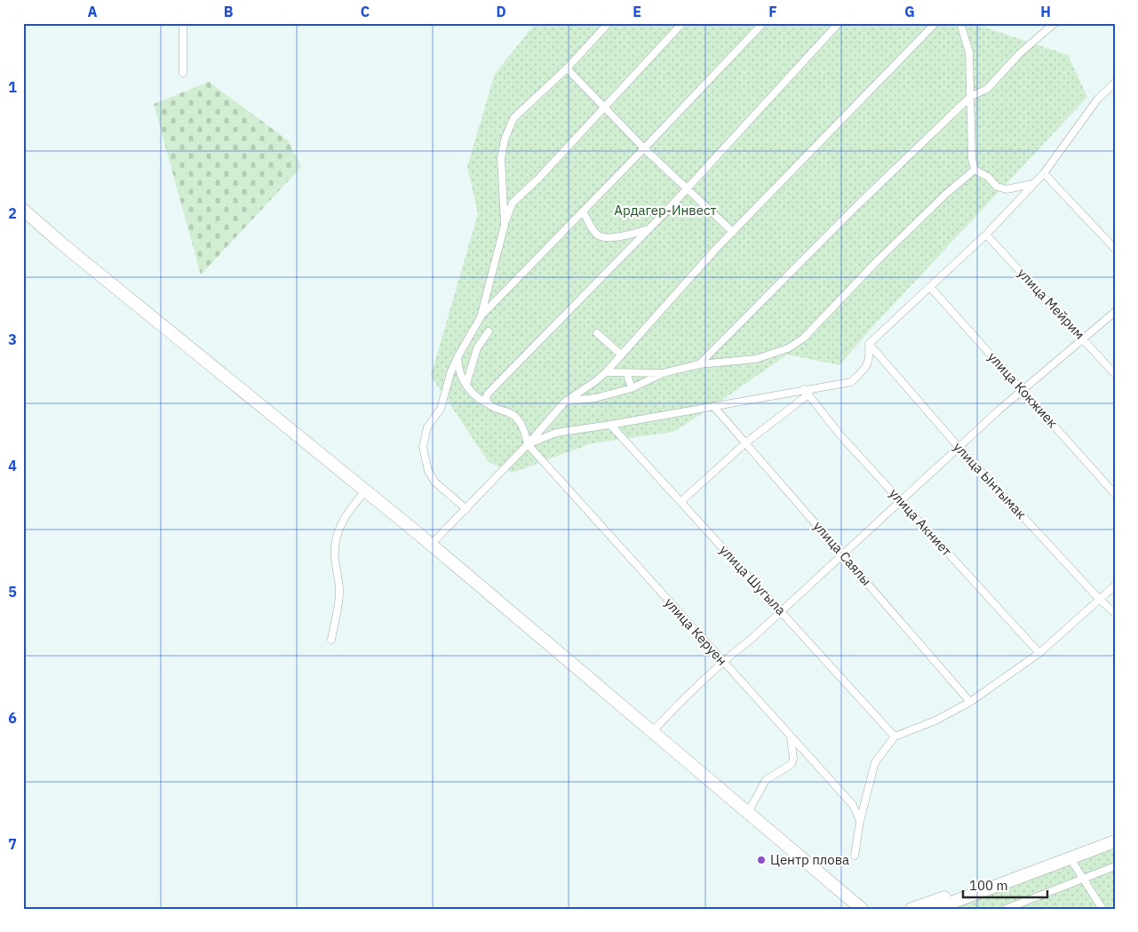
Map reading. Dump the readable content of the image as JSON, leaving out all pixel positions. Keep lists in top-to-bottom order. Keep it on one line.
{"streets":{"street":["улица Мейрим","улица Кокжиек","улица Ынтымак","улица Акниет","улица Саялы","улица Шугыла","улица Керуен"]},"parks":["Ардагер-Инвест"],"places":["Центр плова"],"scale_bar":"100 m","grid":{"columns":["A","B","C","D","E","F","G","H"],"rows":["1","2","3","4","5","6","7"]}}
